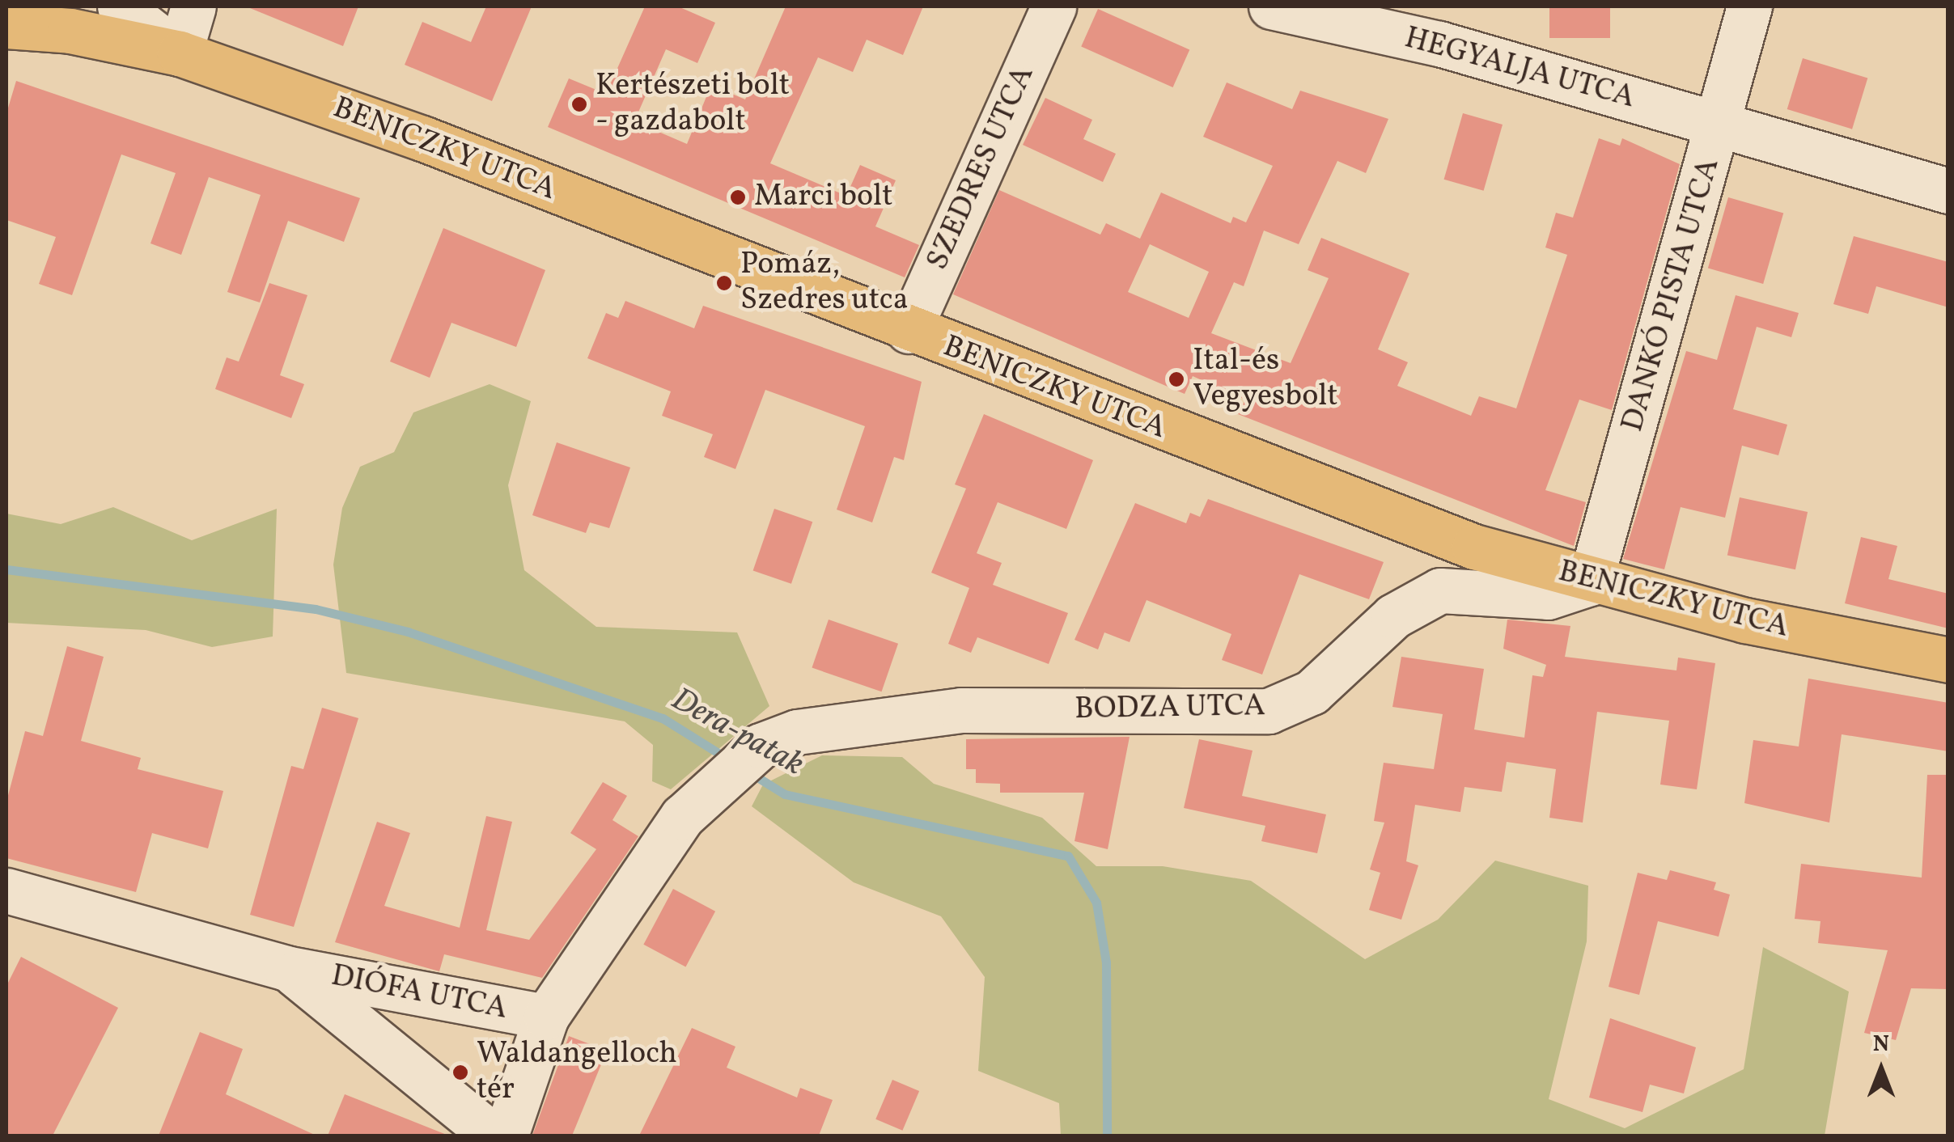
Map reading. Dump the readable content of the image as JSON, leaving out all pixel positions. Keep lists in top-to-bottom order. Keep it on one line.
{"streets":{"main road":["BENICZKY UTCA"],"street":["HEGYALJA UTCA","SZEDRES UTCA","DANKÓ PISTA UTCA","BODZA UTCA","DIÓFA UTCA"]},"crossings":[["HEGYALJA UTCA","DANKÓ PISTA UTCA"],["BENICZKY UTCA","SZEDRES UTCA"],["BENICZKY UTCA","DANKÓ PISTA UTCA"],["BENICZKY UTCA","BODZA UTCA"],["DANKÓ PISTA UTCA","BODZA UTCA"],["BODZA UTCA","DIÓFA UTCA"]],"water":["Dera-patak"],"places":["Kertészeti bolt - gazdabolt","Marci bolt","Pomáz, Szedres utca","Ital-és Vegyesbolt","Waldangelloch tér"],"north":"top"}
